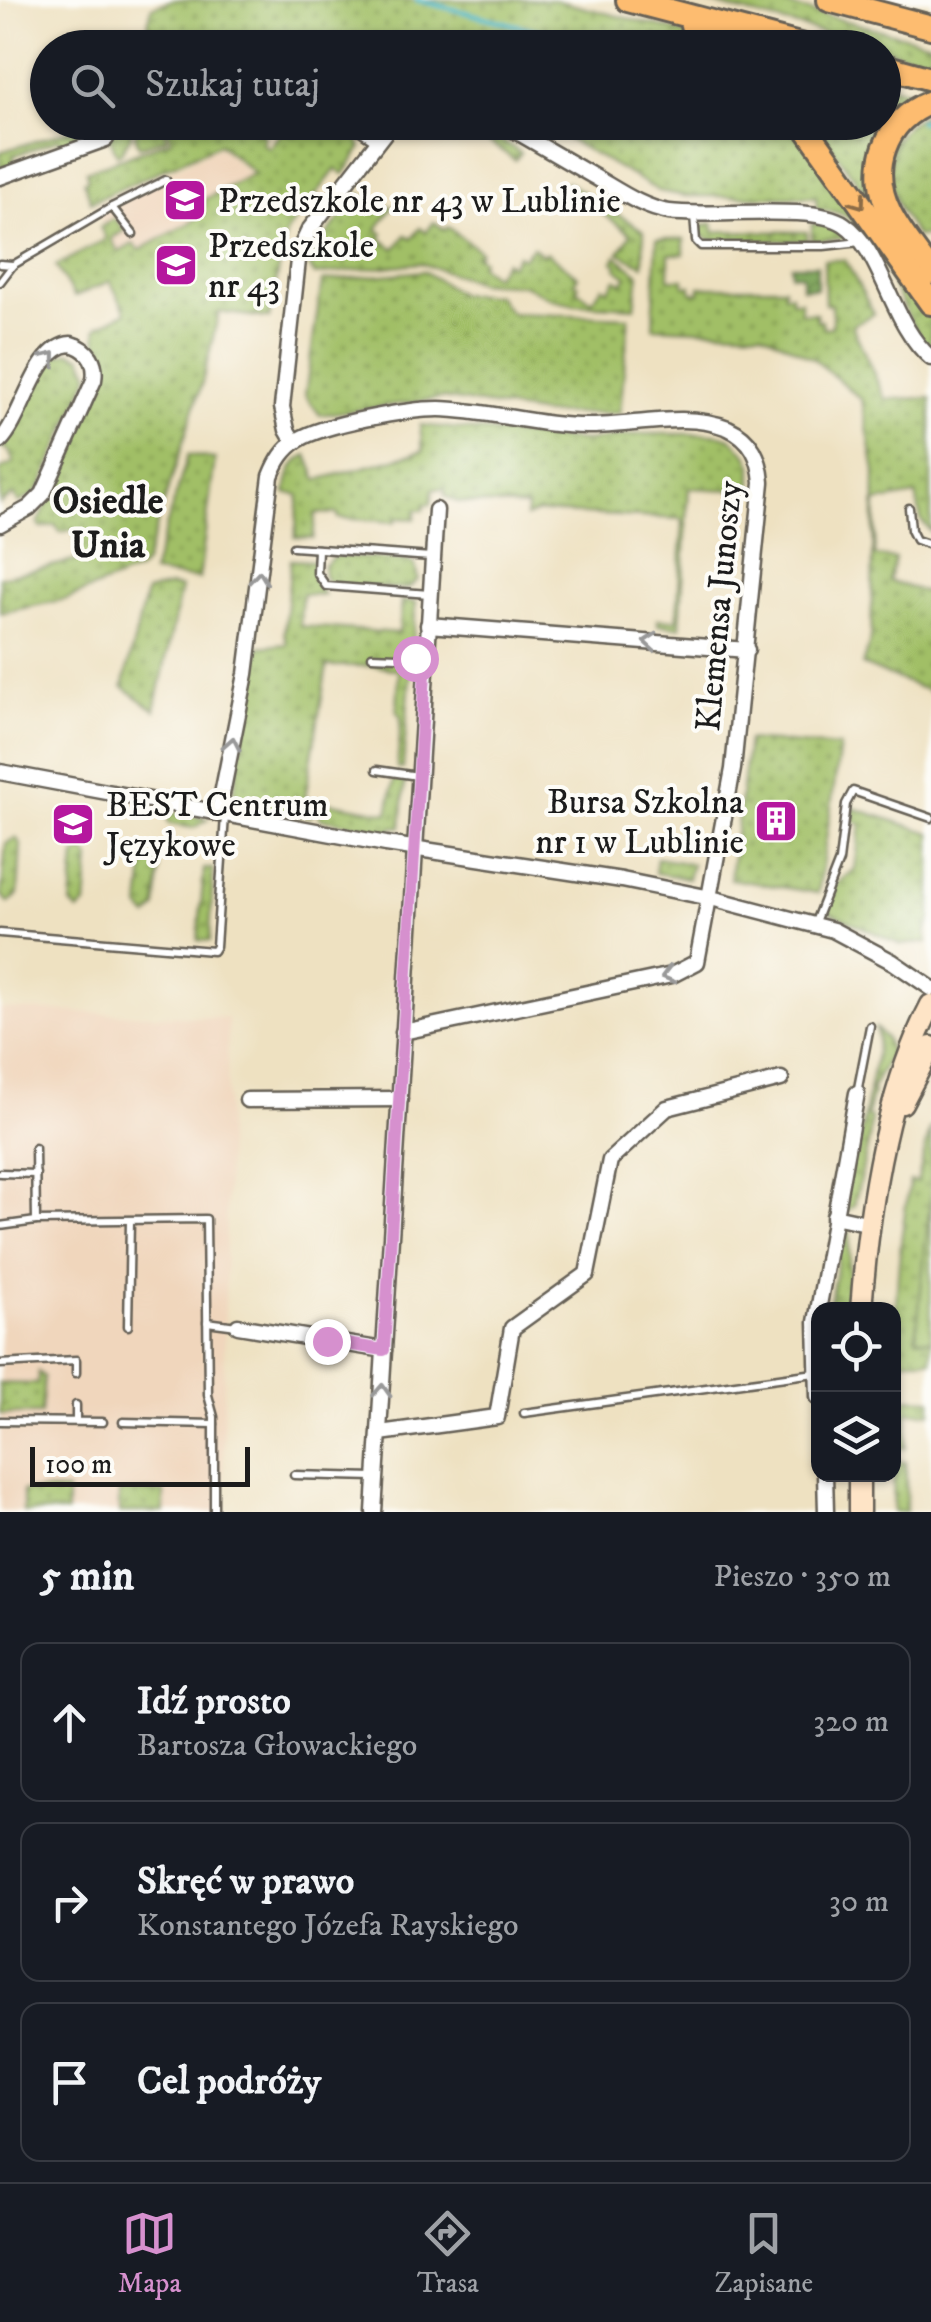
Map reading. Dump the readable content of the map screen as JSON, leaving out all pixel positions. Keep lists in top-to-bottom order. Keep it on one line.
{"streets":{"street":["Klemensa Junoszy"]},"districts":["Osiedle Unia"],"places":{"school or university":["Przedszkole nr 43 w Lublinie","Przedszkole nr 43","BEST Centrum Językowe"],"building":["Bursa Szkolna nr 1 w Lublinie"]},"scale_bar":"100 m","page":{"search":"Szukaj tutaj","scale":"100 m","heading":["5 min","Pieszo · 350 m"],"list":[["Idź prosto","Bartosza Głowackiego","320 m"],["Skręć w prawo","Konstantego Józefa Rayskiego","30 m"],"Cel podróży"],"nav":["Mapa","Trasa","Zapisane"]}}
